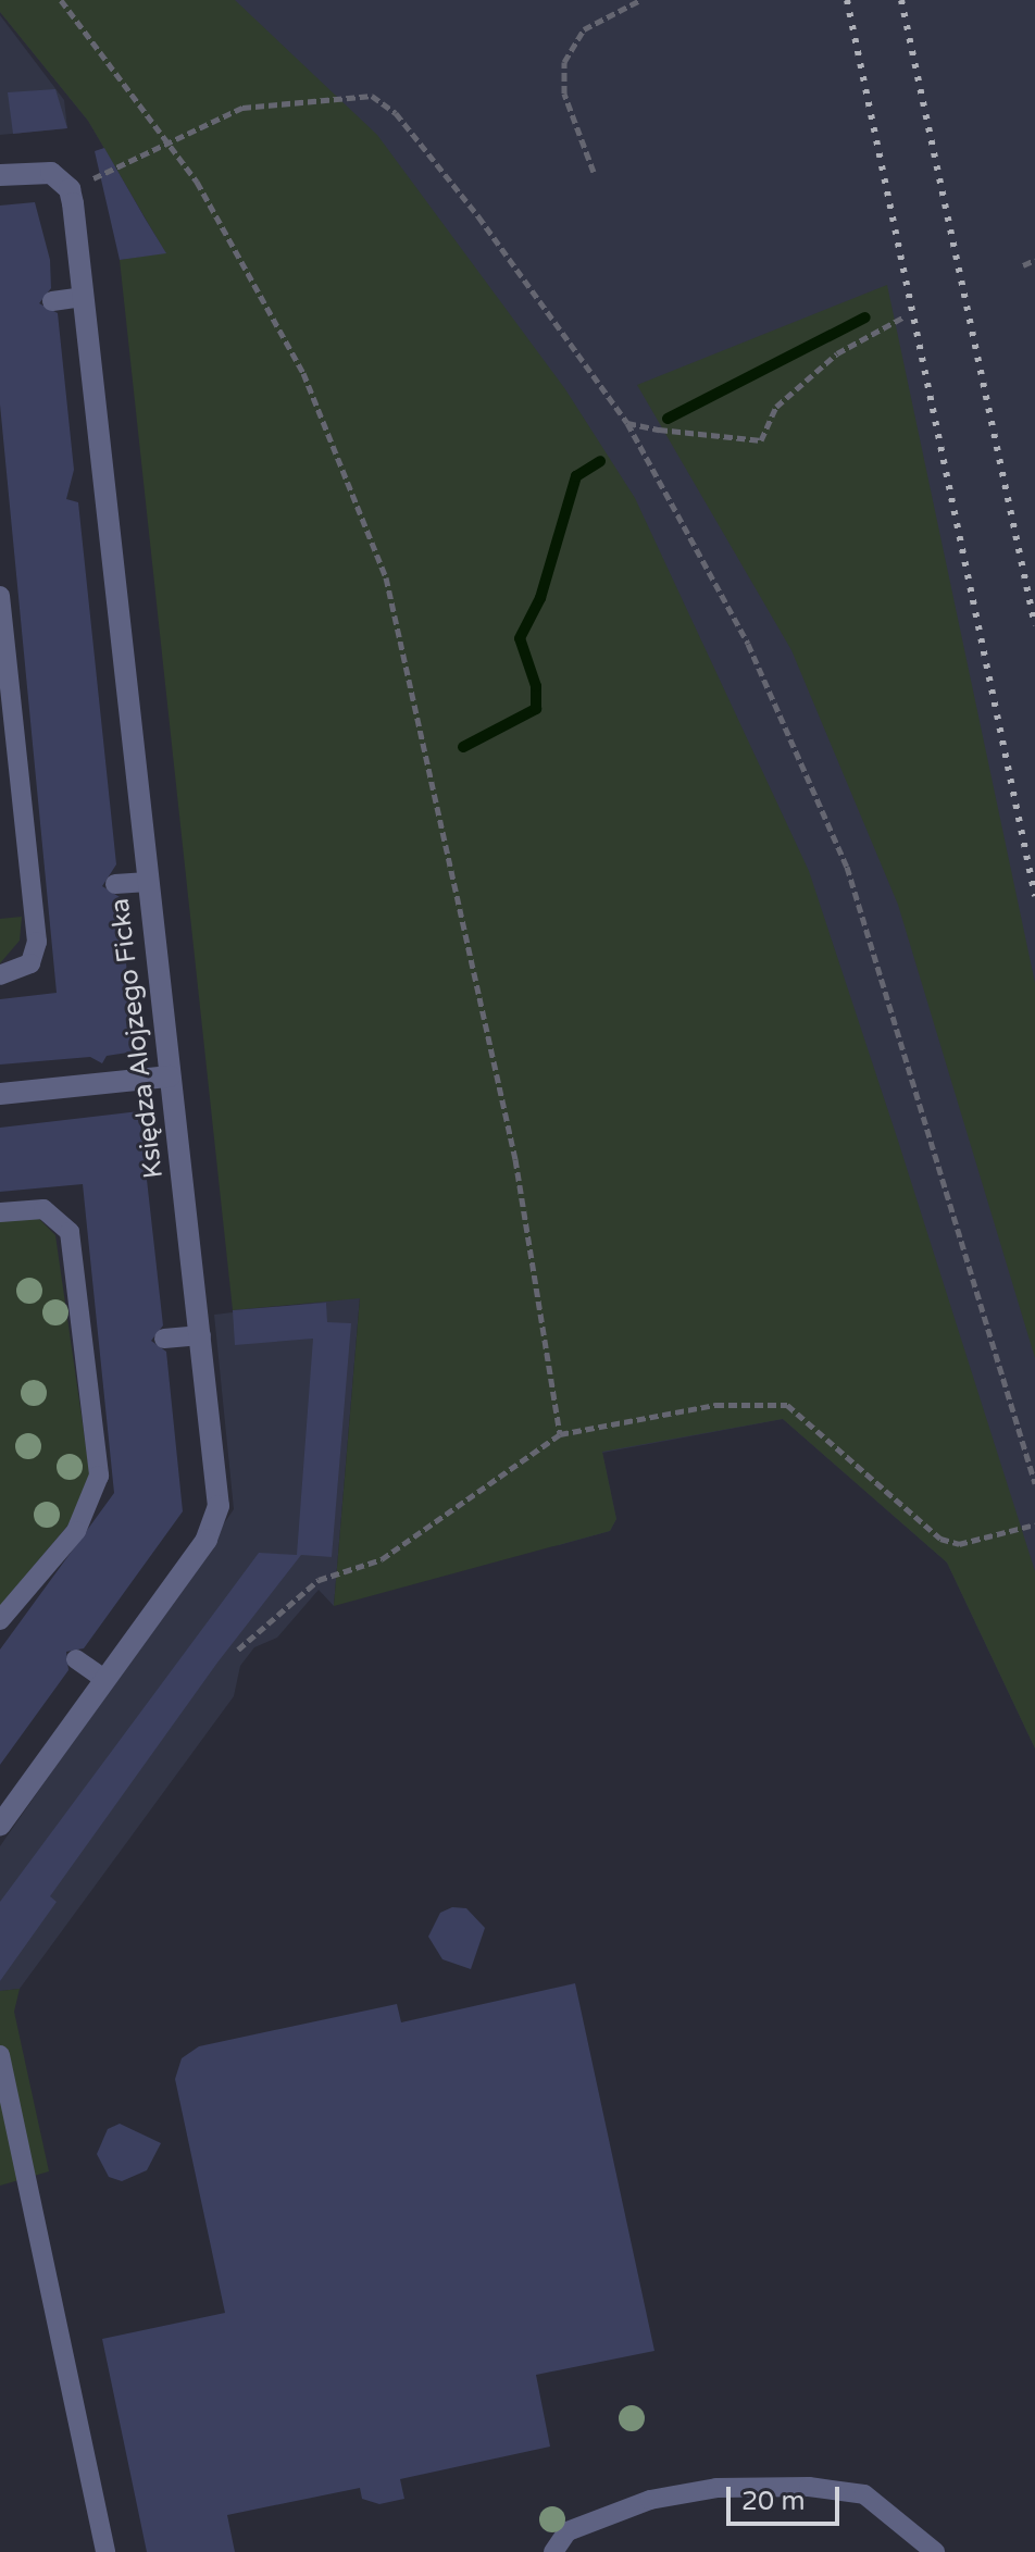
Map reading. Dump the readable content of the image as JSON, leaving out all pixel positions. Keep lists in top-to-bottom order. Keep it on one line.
{"streets":{"street":["Księdza Alojzego Ficka"]},"scale_bar":"20 m"}
